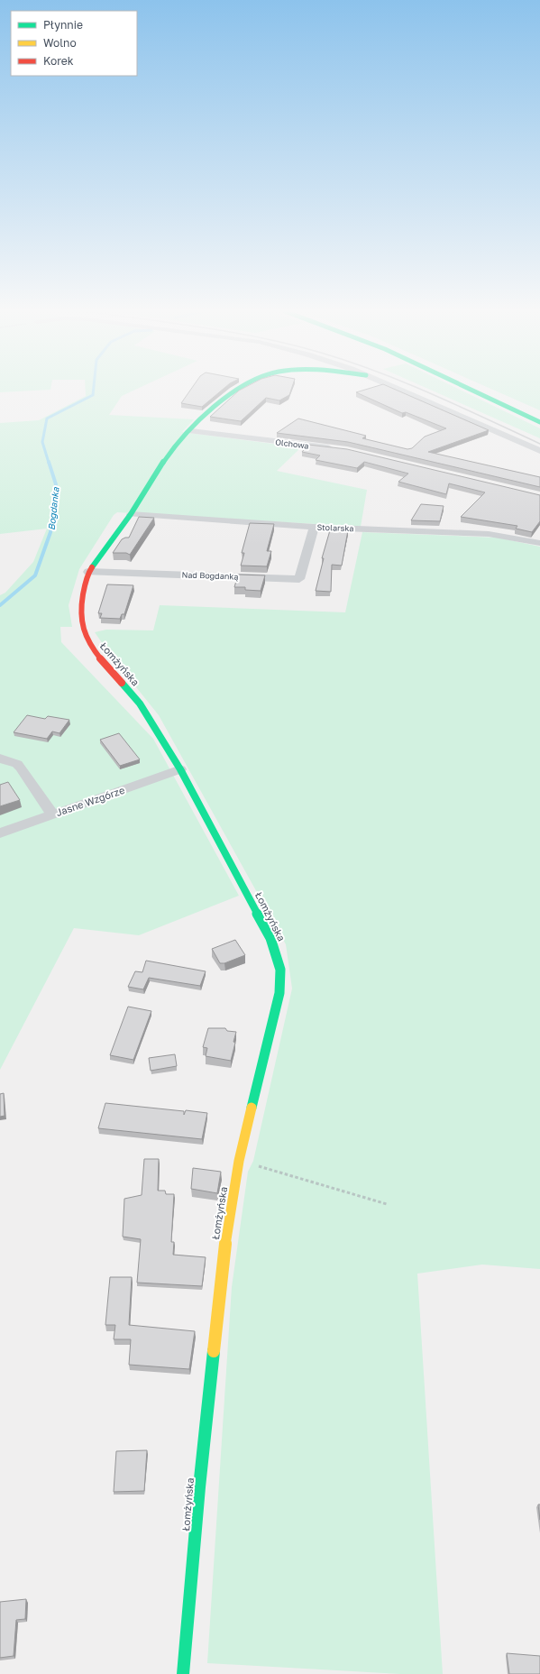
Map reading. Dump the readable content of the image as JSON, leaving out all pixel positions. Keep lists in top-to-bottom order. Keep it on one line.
{"streets":{"street":["Olchowa","Stolarska","Nad Bogdanką","Łomżyńska","Jasne Wzgórze"]},"crossings":[["Olchowa","Łomżyńska"],["Stolarska","Nad Bogdanką"],["Stolarska","Łomżyńska"],["Nad Bogdanką","Łomżyńska"],["Łomżyńska","Jasne Wzgórze"]],"water":["Bogdanka"],"legend":["Płynnie","Wolno","Korek"]}
